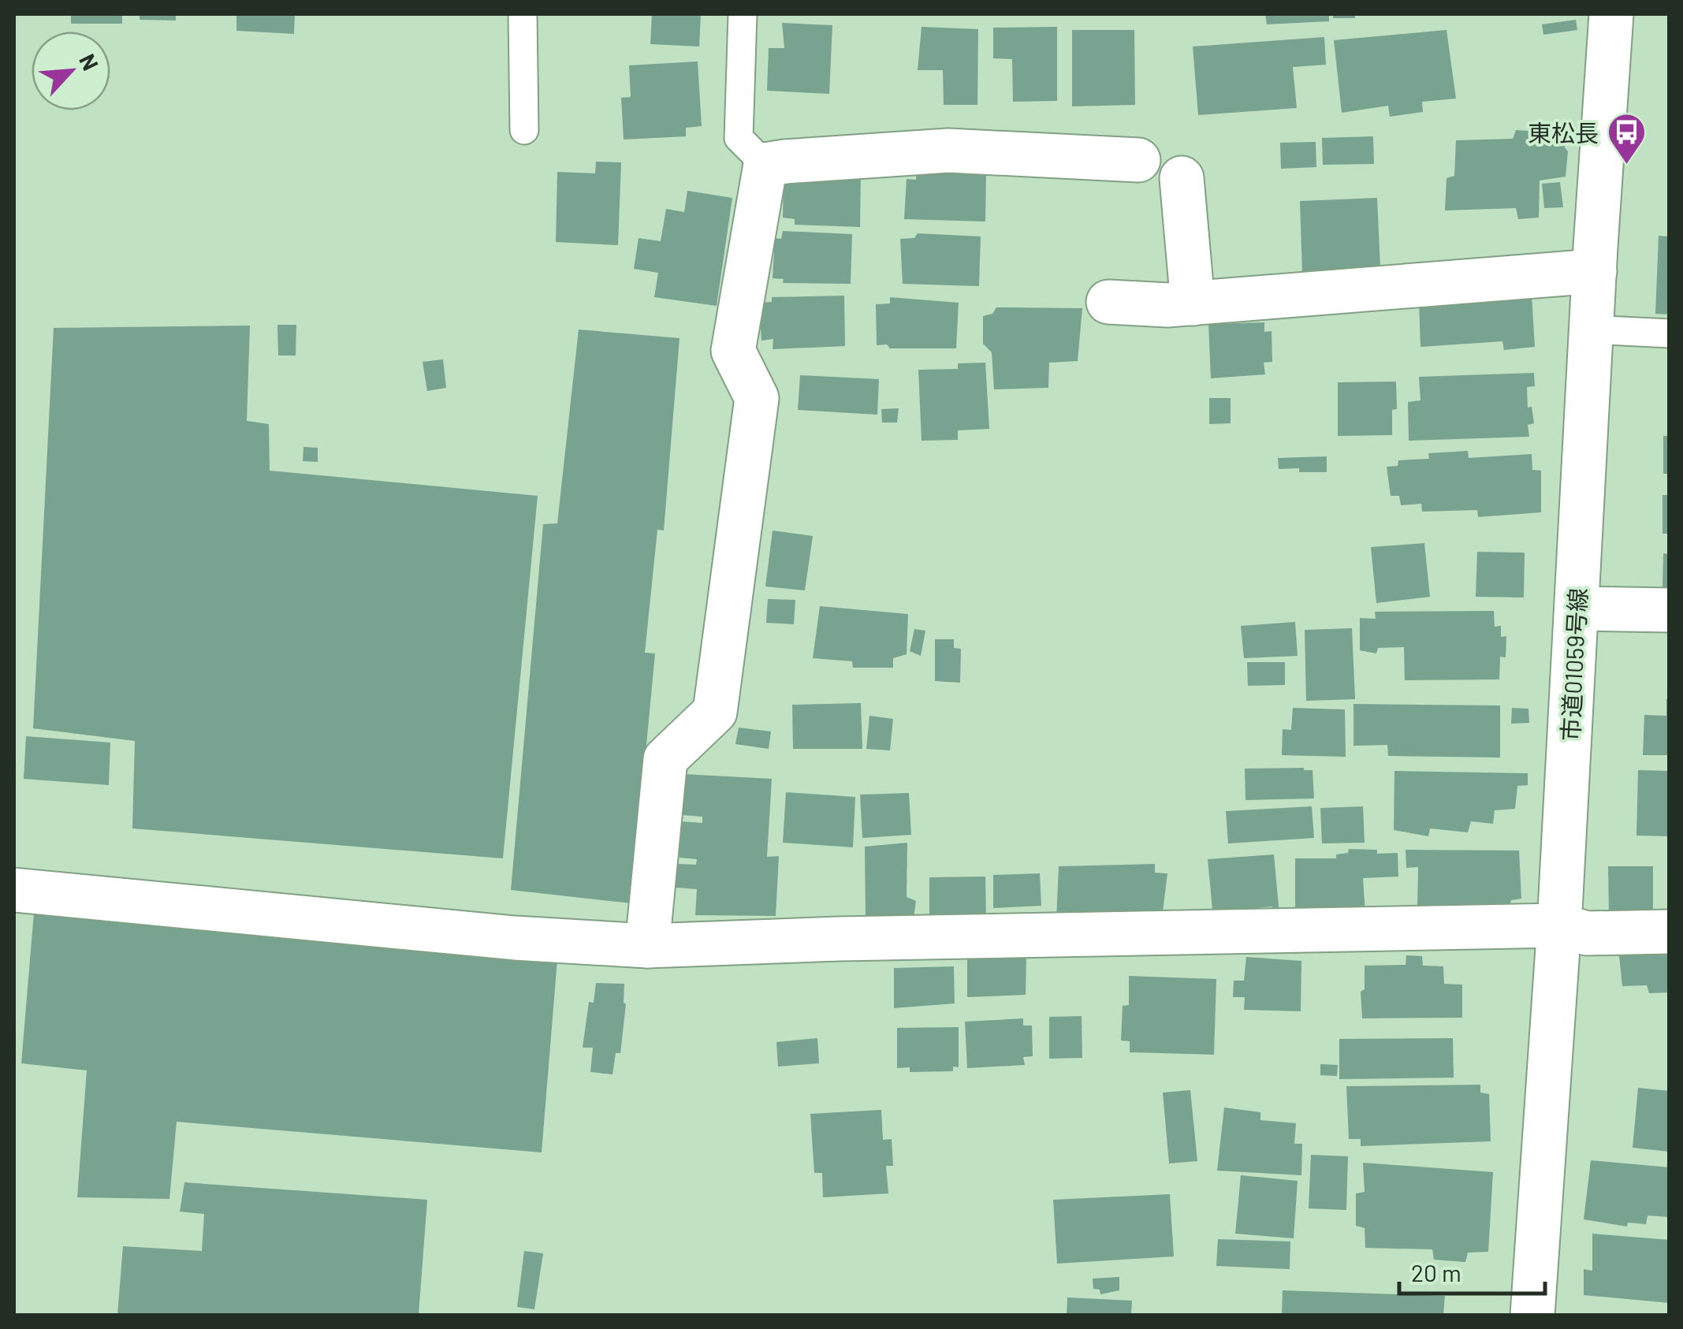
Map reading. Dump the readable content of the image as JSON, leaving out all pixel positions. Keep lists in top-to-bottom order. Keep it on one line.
{"streets":{"street":["市道01059号線"]},"places":{"bus stop":["東松長"]},"scale_bar":"20 m","north":"top right"}
